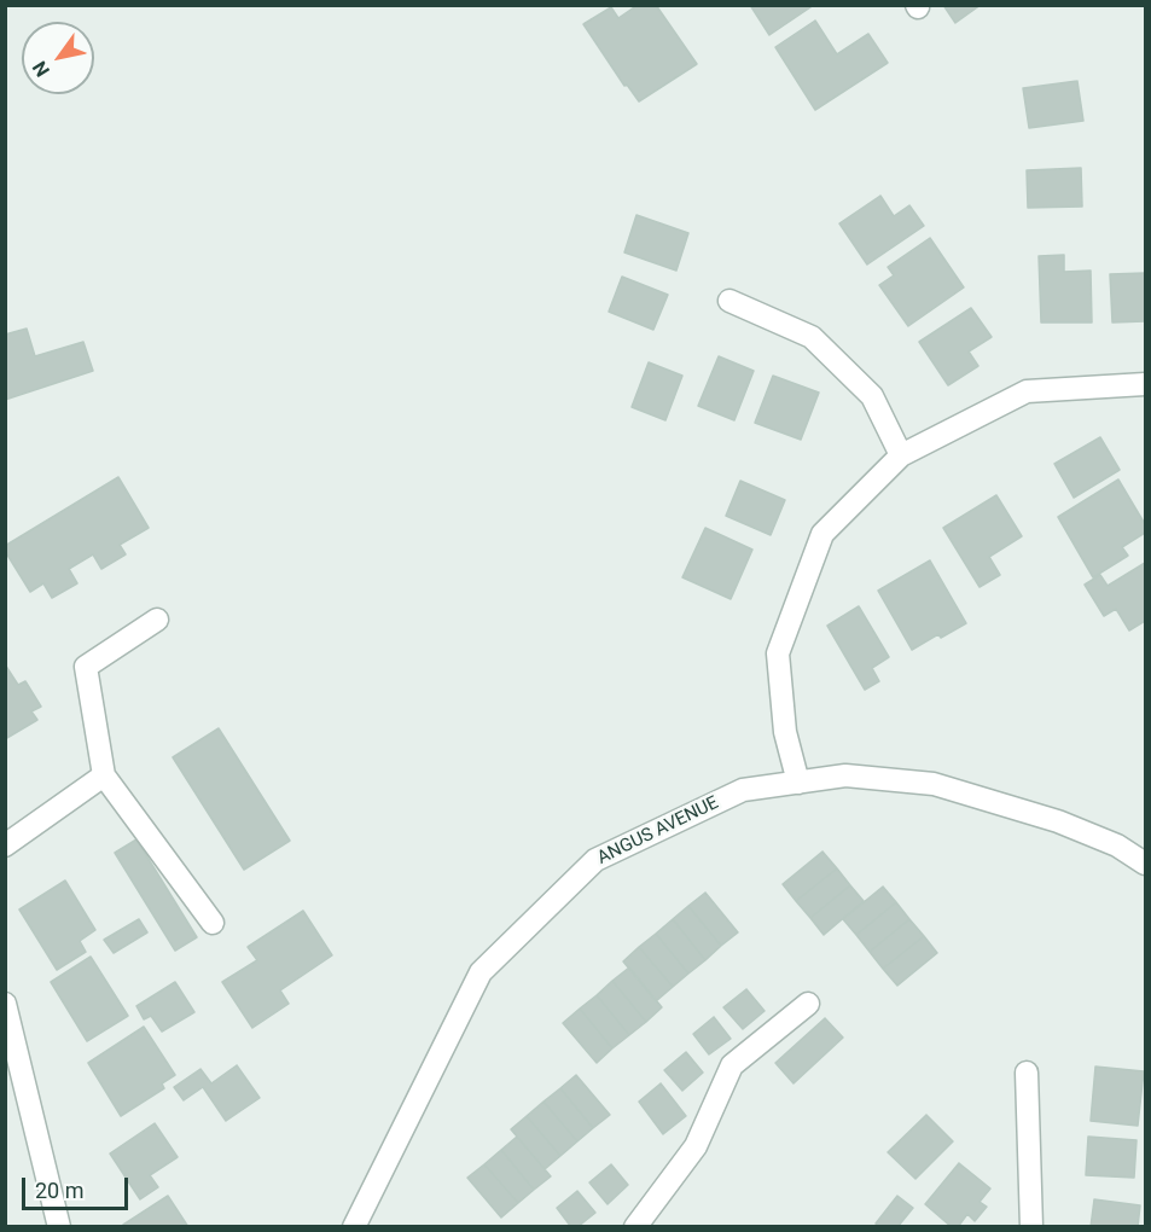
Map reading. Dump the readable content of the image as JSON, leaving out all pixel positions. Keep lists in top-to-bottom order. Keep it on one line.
{"streets":{"street":["ANGUS AVENUE"]},"scale_bar":"20 m","north":"bottom left"}
